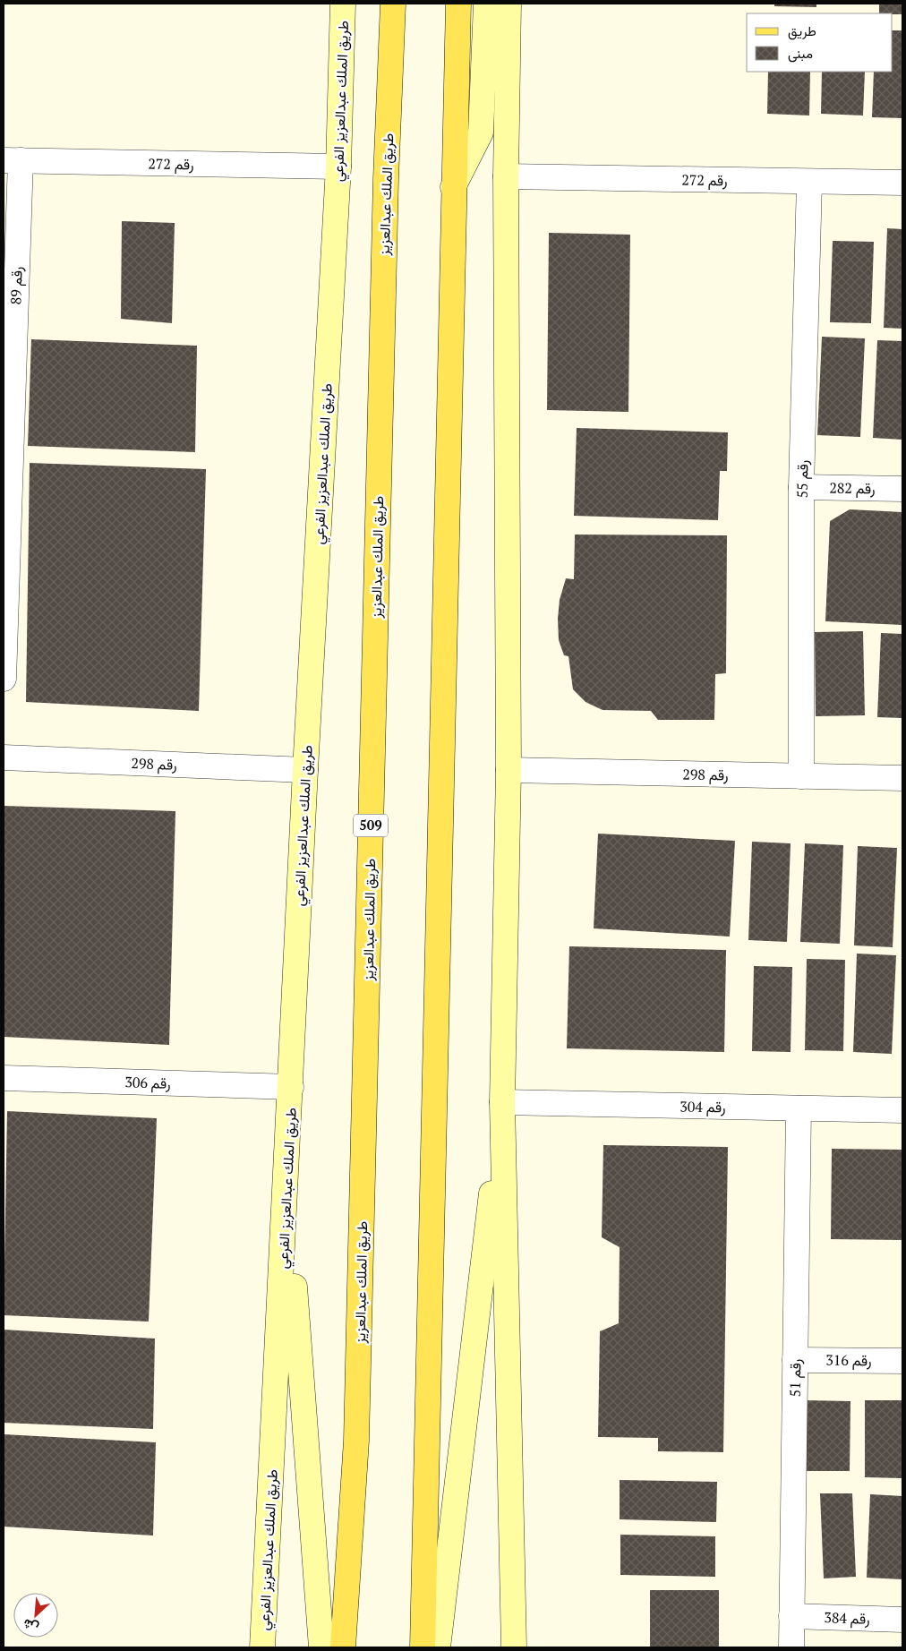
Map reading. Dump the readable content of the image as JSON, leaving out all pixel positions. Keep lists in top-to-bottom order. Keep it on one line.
{"streets":{"main road":["طريق الملك عبدالعزيز الفرعي","طريق الملك عبدالعزيز","509"],"street":["رقم 272","رقم 89","رقم 55","رقم 282","رقم 298","رقم 306","رقم 304","رقم 316","رقم 51","رقم 384"]},"crossings":[["طريق الملك عبدالعزيز الفرعي","رقم 272"],["طريق الملك عبدالعزيز الفرعي","رقم 298"],["طريق الملك عبدالعزيز الفرعي","رقم 306"],["رقم 272","رقم 89"],["رقم 272","رقم 55"],["رقم 55","رقم 282"],["رقم 55","رقم 298"],["رقم 304","رقم 51"],["رقم 316","رقم 51"],["رقم 51","رقم 384"]],"legend":["طريق","مبنى"],"north":"bottom left"}
